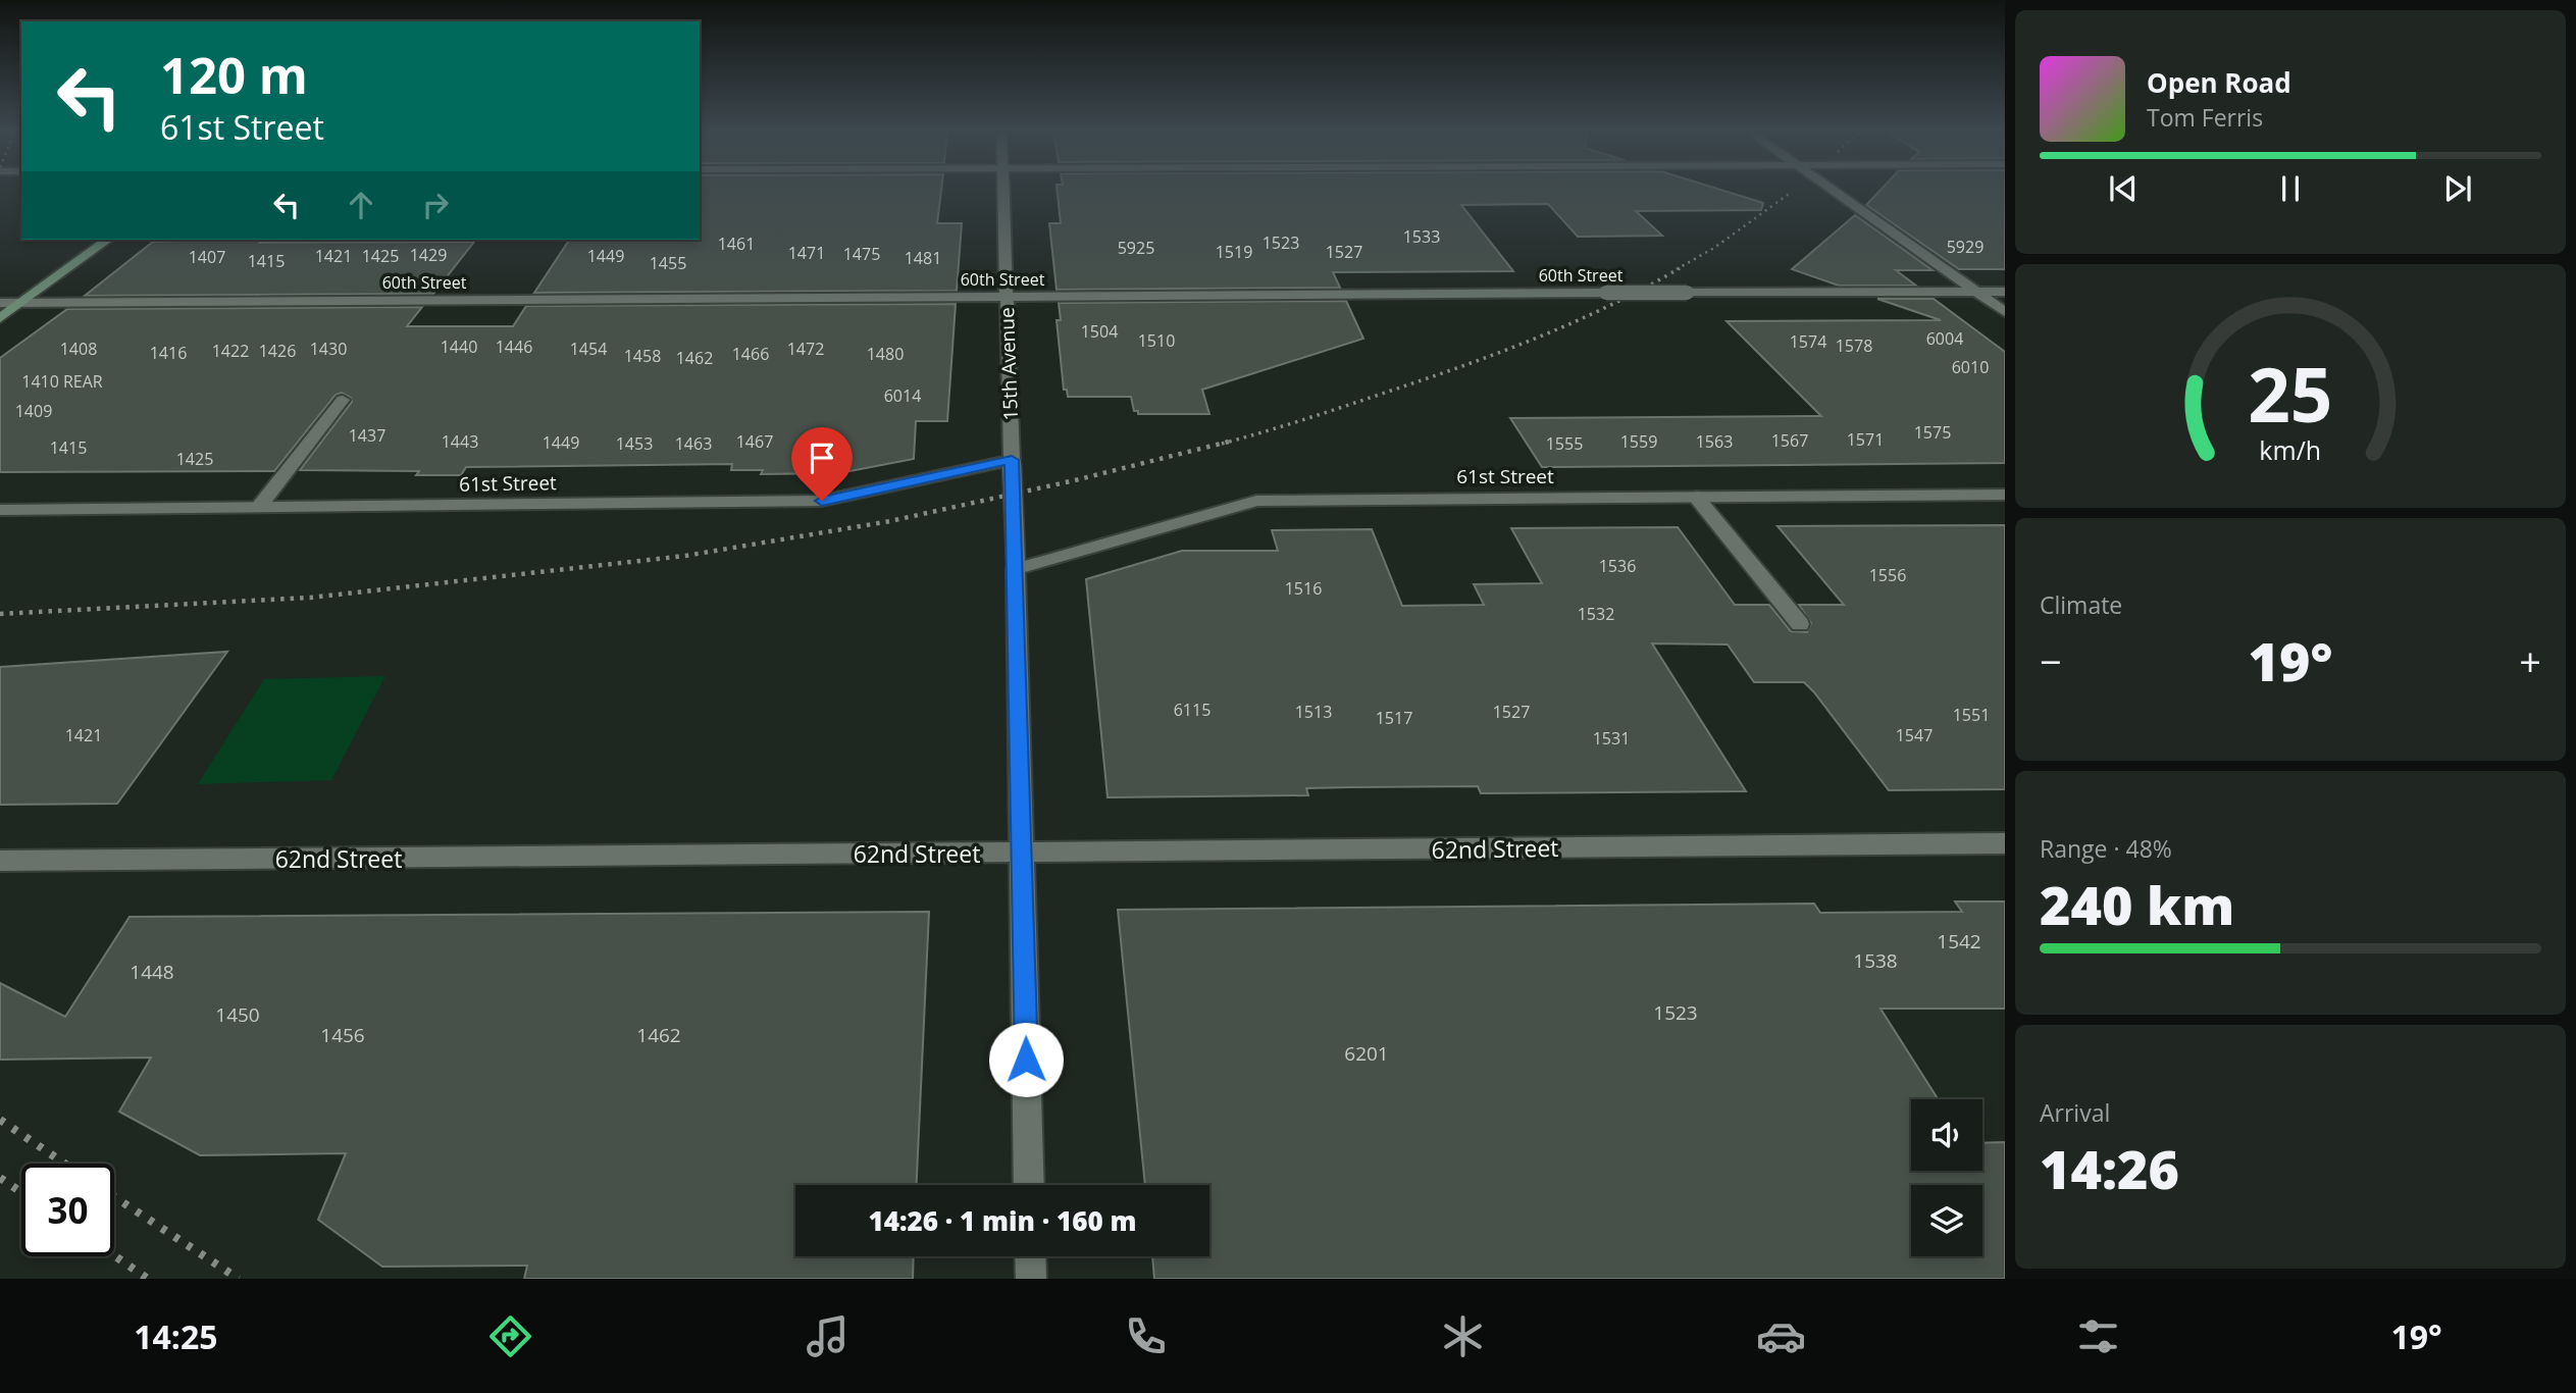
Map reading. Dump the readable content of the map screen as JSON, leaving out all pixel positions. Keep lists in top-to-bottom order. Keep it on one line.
{"streets":{"street":["60th Street","15th Avenue","61st Street","62nd Street"]},"crossings":[["60th Street","15th Avenue"],["15th Avenue","61st Street"],["15th Avenue","62nd Street"]],"house_numbers":["1533","1523","1461","5929","5925","1519","1527","1471","1475","1429","1421","1425","1449","1407","1481","1415","1455","1504","6004","1510","1574","1578","1440","1446","1408","1430","1454","1472","1422","1426","1416","1466","1480","1458","1462","6010","1410 REAR","6014","1409","1575","1437","1571","1567","1443","1467","1559","1563","1449","1453","1463","1555","1415","1425","1536","1556","1516","1532","6115","1513","1527","1551","1517","1421","1547","1531","1542","1538","1448","1523","1450","1456","1462","6201"],"page":{"turn":["120 m","61st Street"],"song":["Open Road","Tom Ferris"],"tile":["Climate",["Range · 48%","240 km"],["Arrival","14:26"]],"heat":["−","19°","+"],"limit":"30","trip":"14:26 · 1 min · 160 m","tabs":["14:25","19°"],"gauge":["25","km/h"]}}
